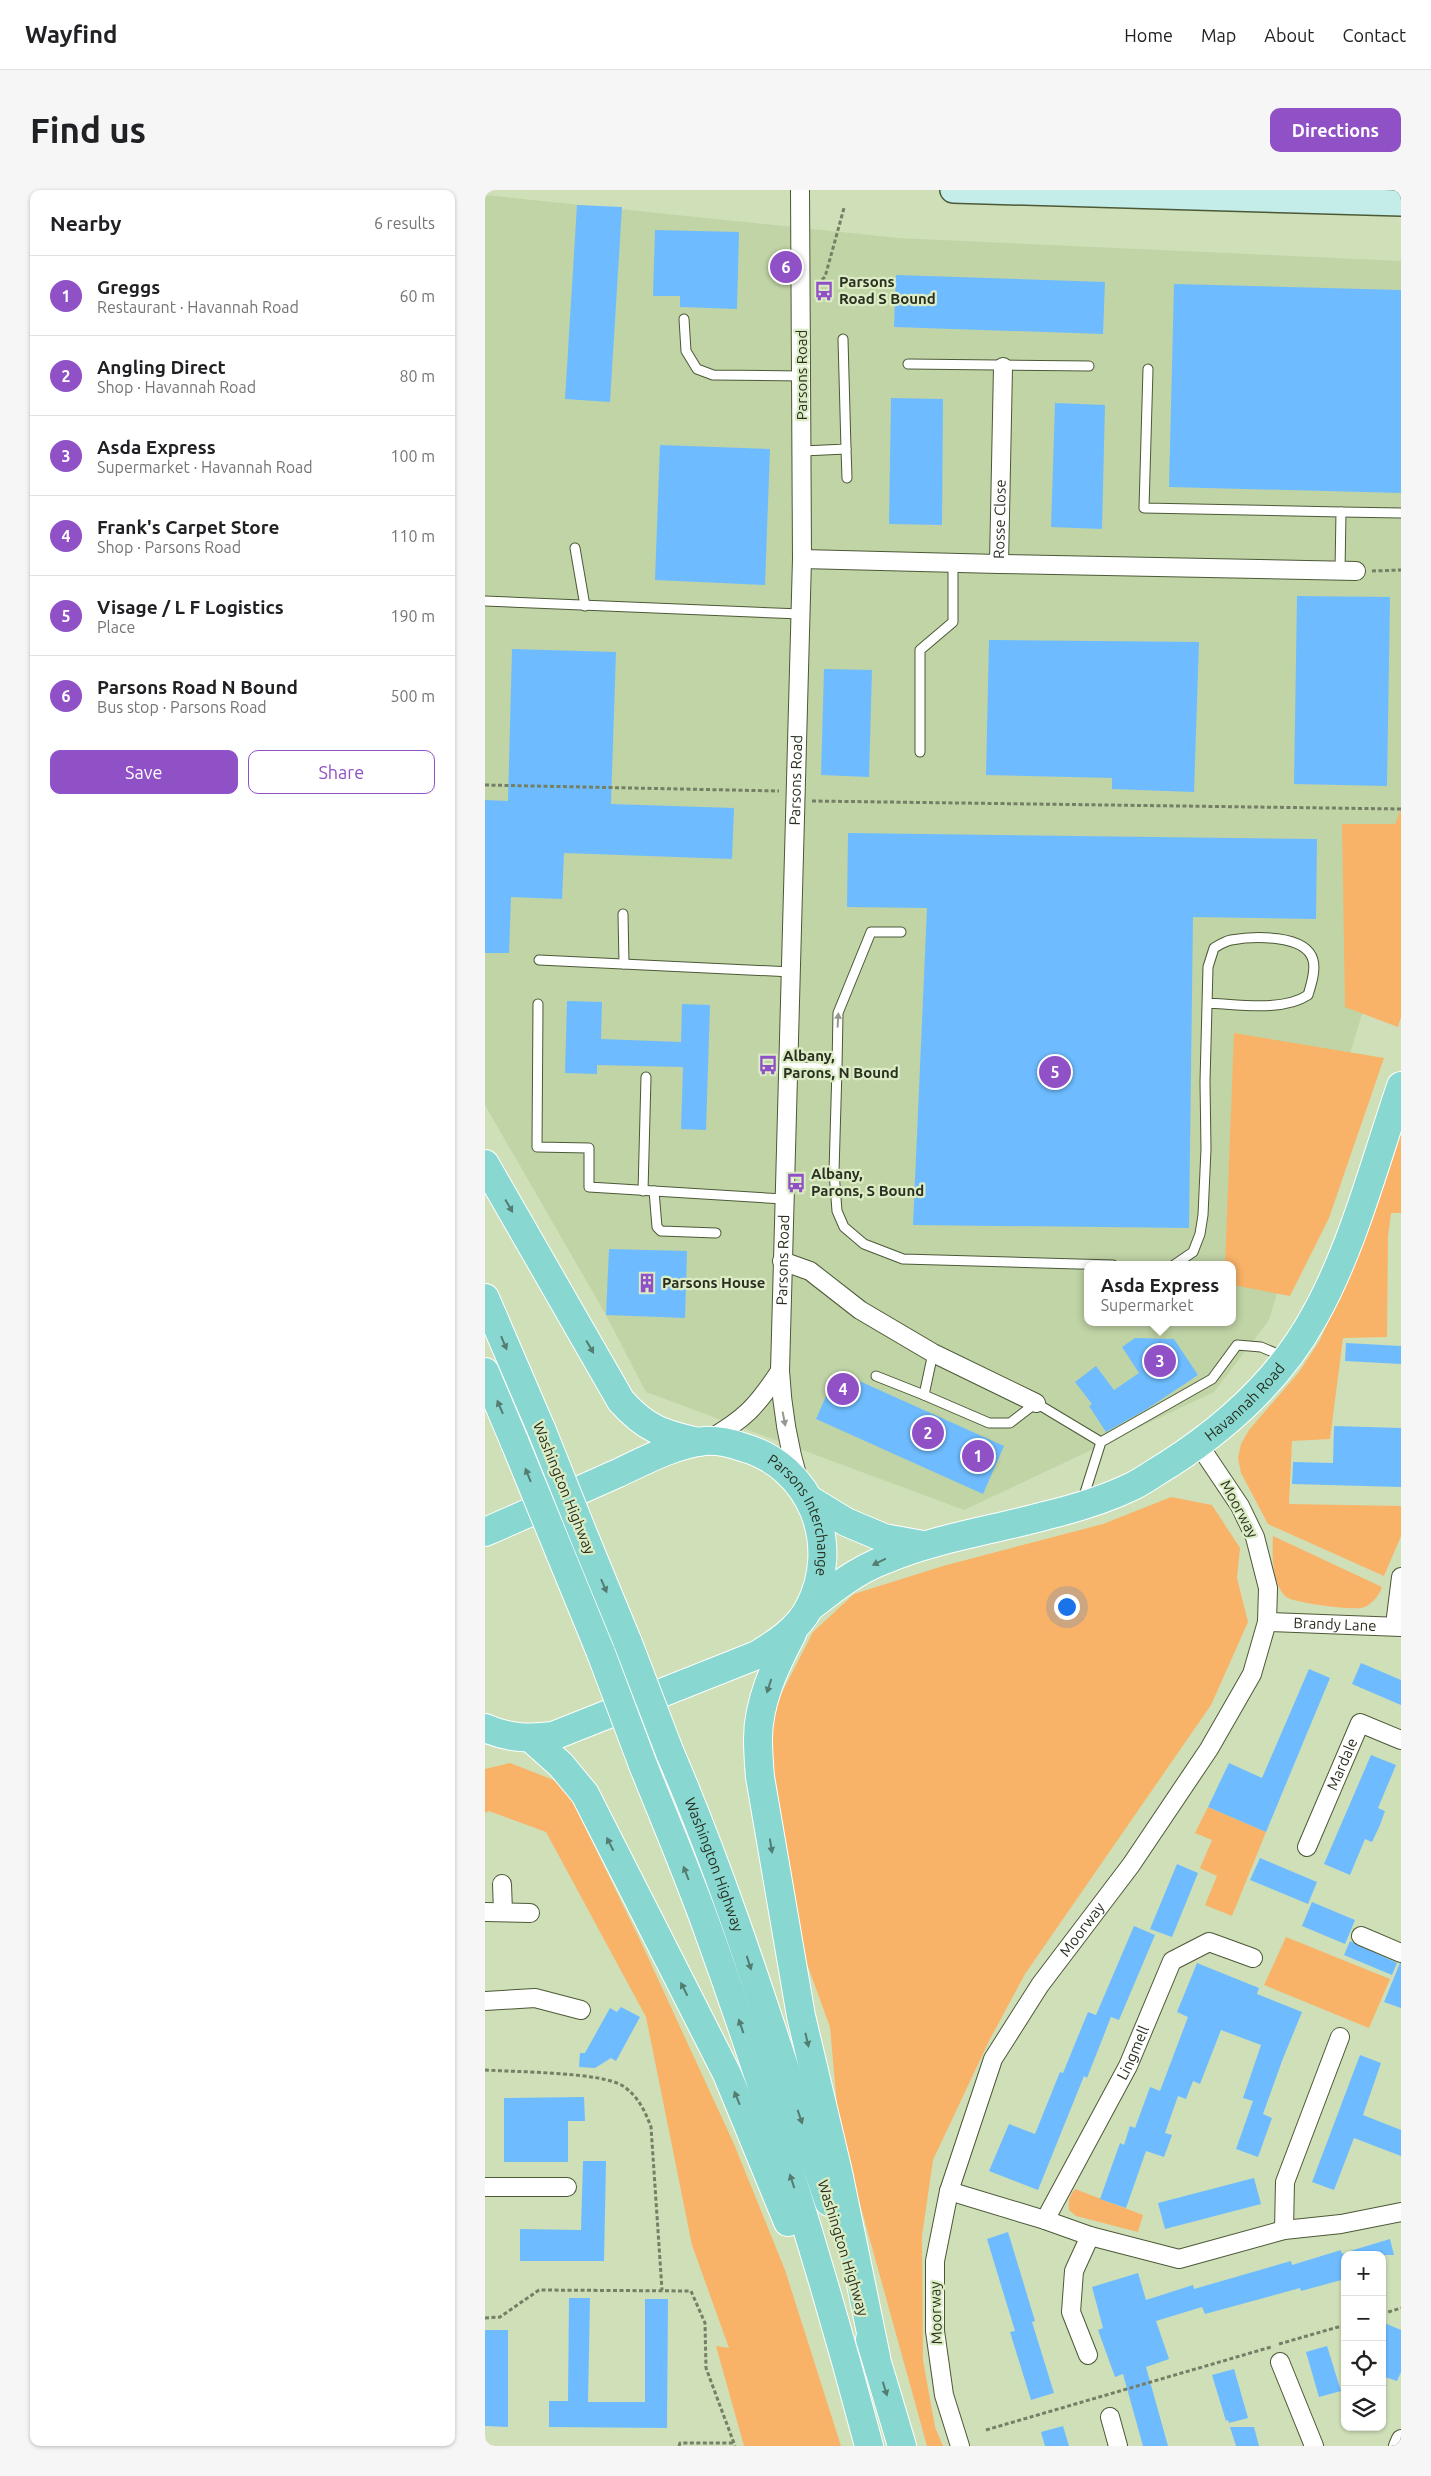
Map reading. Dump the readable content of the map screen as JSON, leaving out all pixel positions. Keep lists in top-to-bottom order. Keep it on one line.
{"streets":{"main road":["Havannah Road","Washington Highway","Parsons Interchange"],"street":["Parsons Road","Rosse Close","Moorway","Brandy Lane","Mardale","Lingmell"]},"crossings":[["Parsons Road","Rosse Close"],["Parsons Road","Havannah Road"],["Parsons Road","Parsons Interchange"],["Havannah Road","Moorway"],["Havannah Road","Parsons Interchange"],["Moorway","Brandy Lane"]],"places":{"bus stop":["Parsons Road S Bound","Albany, Parons, N Bound","Albany, Parons, S Bound"],"building":["Parsons House"]},"page":{"header":"Wayfind","nav":["Home","Map","About","Contact"],"buttons":["Directions",["Save","Share"]],"title":"Find us","heading":["Nearby","6 results"],"pins":["6","5","3","4","2","1"],"list":[{"mark":"1","name":"Greggs","note":"Restaurant · Havannah Road","value":"60 m"},{"mark":"2","name":"Angling Direct","note":"Shop · Havannah Road","value":"80 m"},{"mark":"3","name":"Asda Express","note":"Supermarket · Havannah Road","value":"100 m"},{"mark":"4","name":"Frank's Carpet Store","note":"Shop · Parsons Road","value":"110 m"},{"mark":"5","name":"Visage / L F Logistics","note":"Place","value":"190 m"},{"mark":"6","name":"Parsons Road N Bound","note":"Bus stop · Parsons Road","value":"500 m"}],"popup":["Asda Express","Supermarket"],"map_buttons":["+","−"]}}
